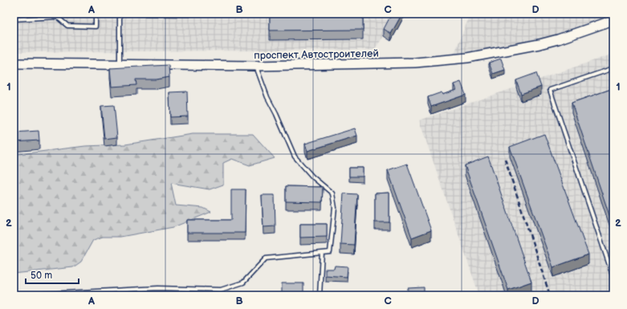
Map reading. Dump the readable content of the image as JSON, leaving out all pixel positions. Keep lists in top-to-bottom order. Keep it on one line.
{"streets":{"main road":["проспект Автостроителей"]},"scale_bar":"50 m","grid":{"columns":["A","B","C","D"],"rows":["1","2"]}}
